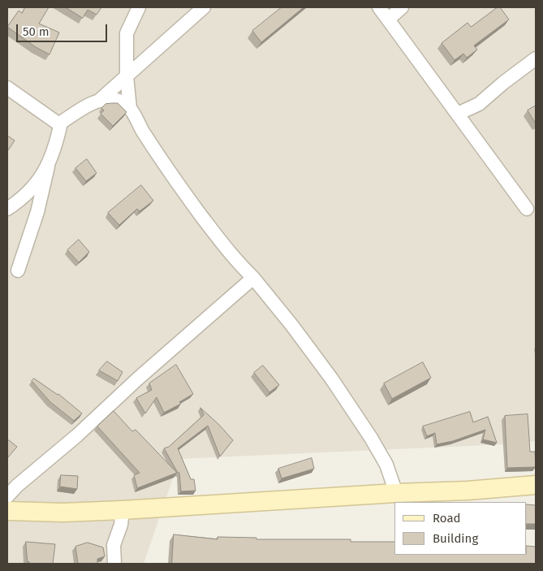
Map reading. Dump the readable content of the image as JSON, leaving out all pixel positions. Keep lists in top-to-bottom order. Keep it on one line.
{"legend":["Road","Building"],"scale_bar":"50 m"}
